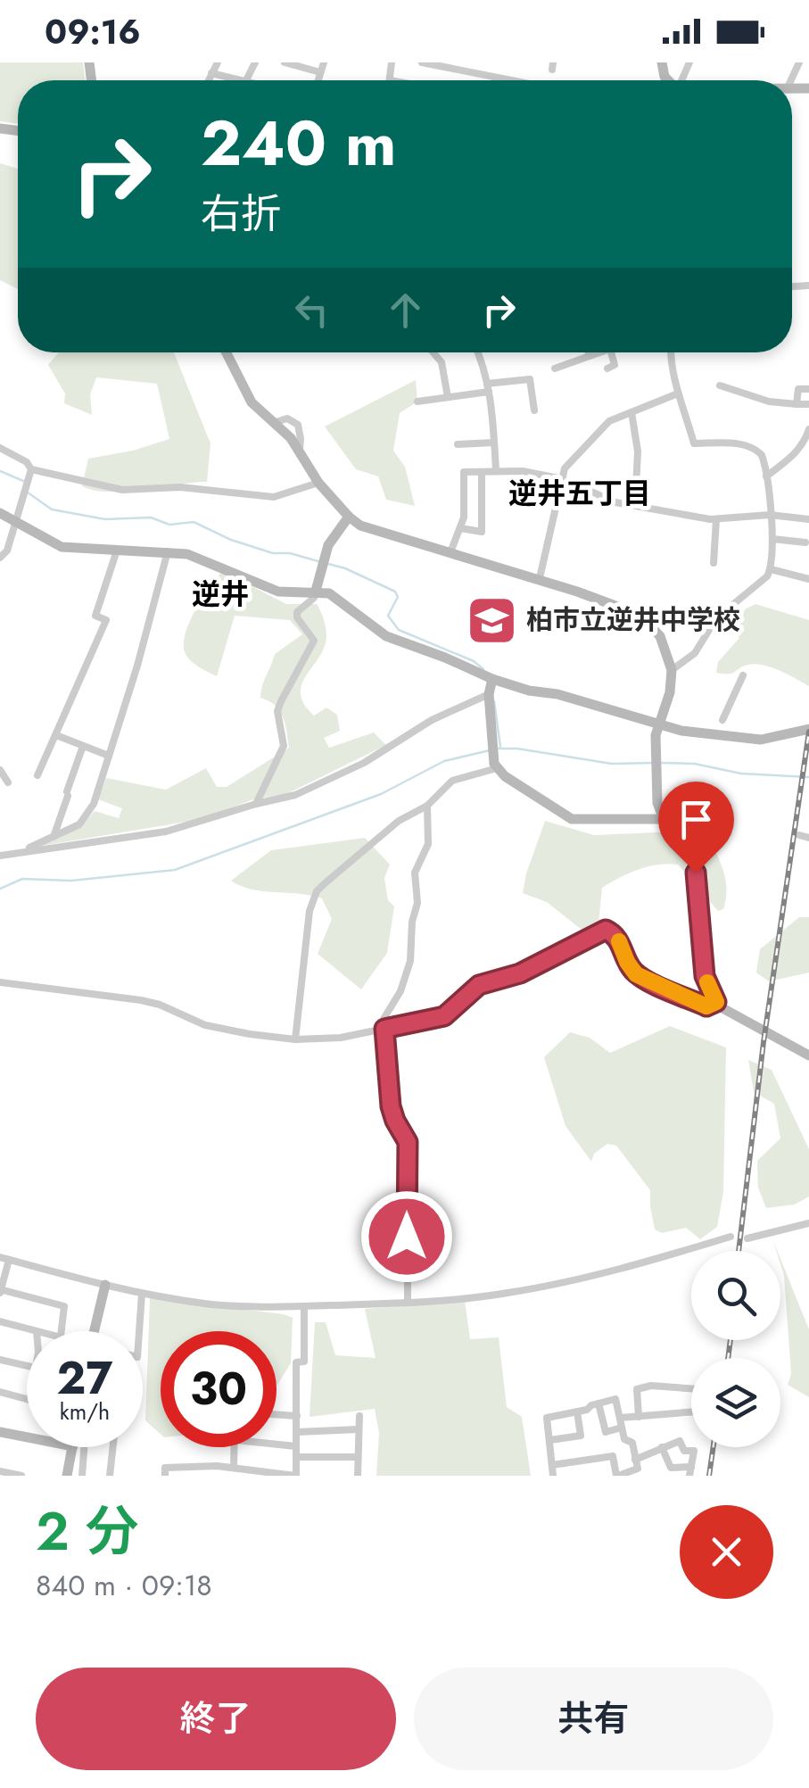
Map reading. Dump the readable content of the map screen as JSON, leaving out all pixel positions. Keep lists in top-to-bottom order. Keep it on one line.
{"districts":["逆井五丁目","逆井"],"places":{"school or university":["柏市立逆井中学校"]},"page":{"status":"09:16","turn":["240 m","右折"],"speed":"27 km/h","limit":"30","heading":["2 分","840 m · 09:18"],"buttons":["終了","共有"]}}
